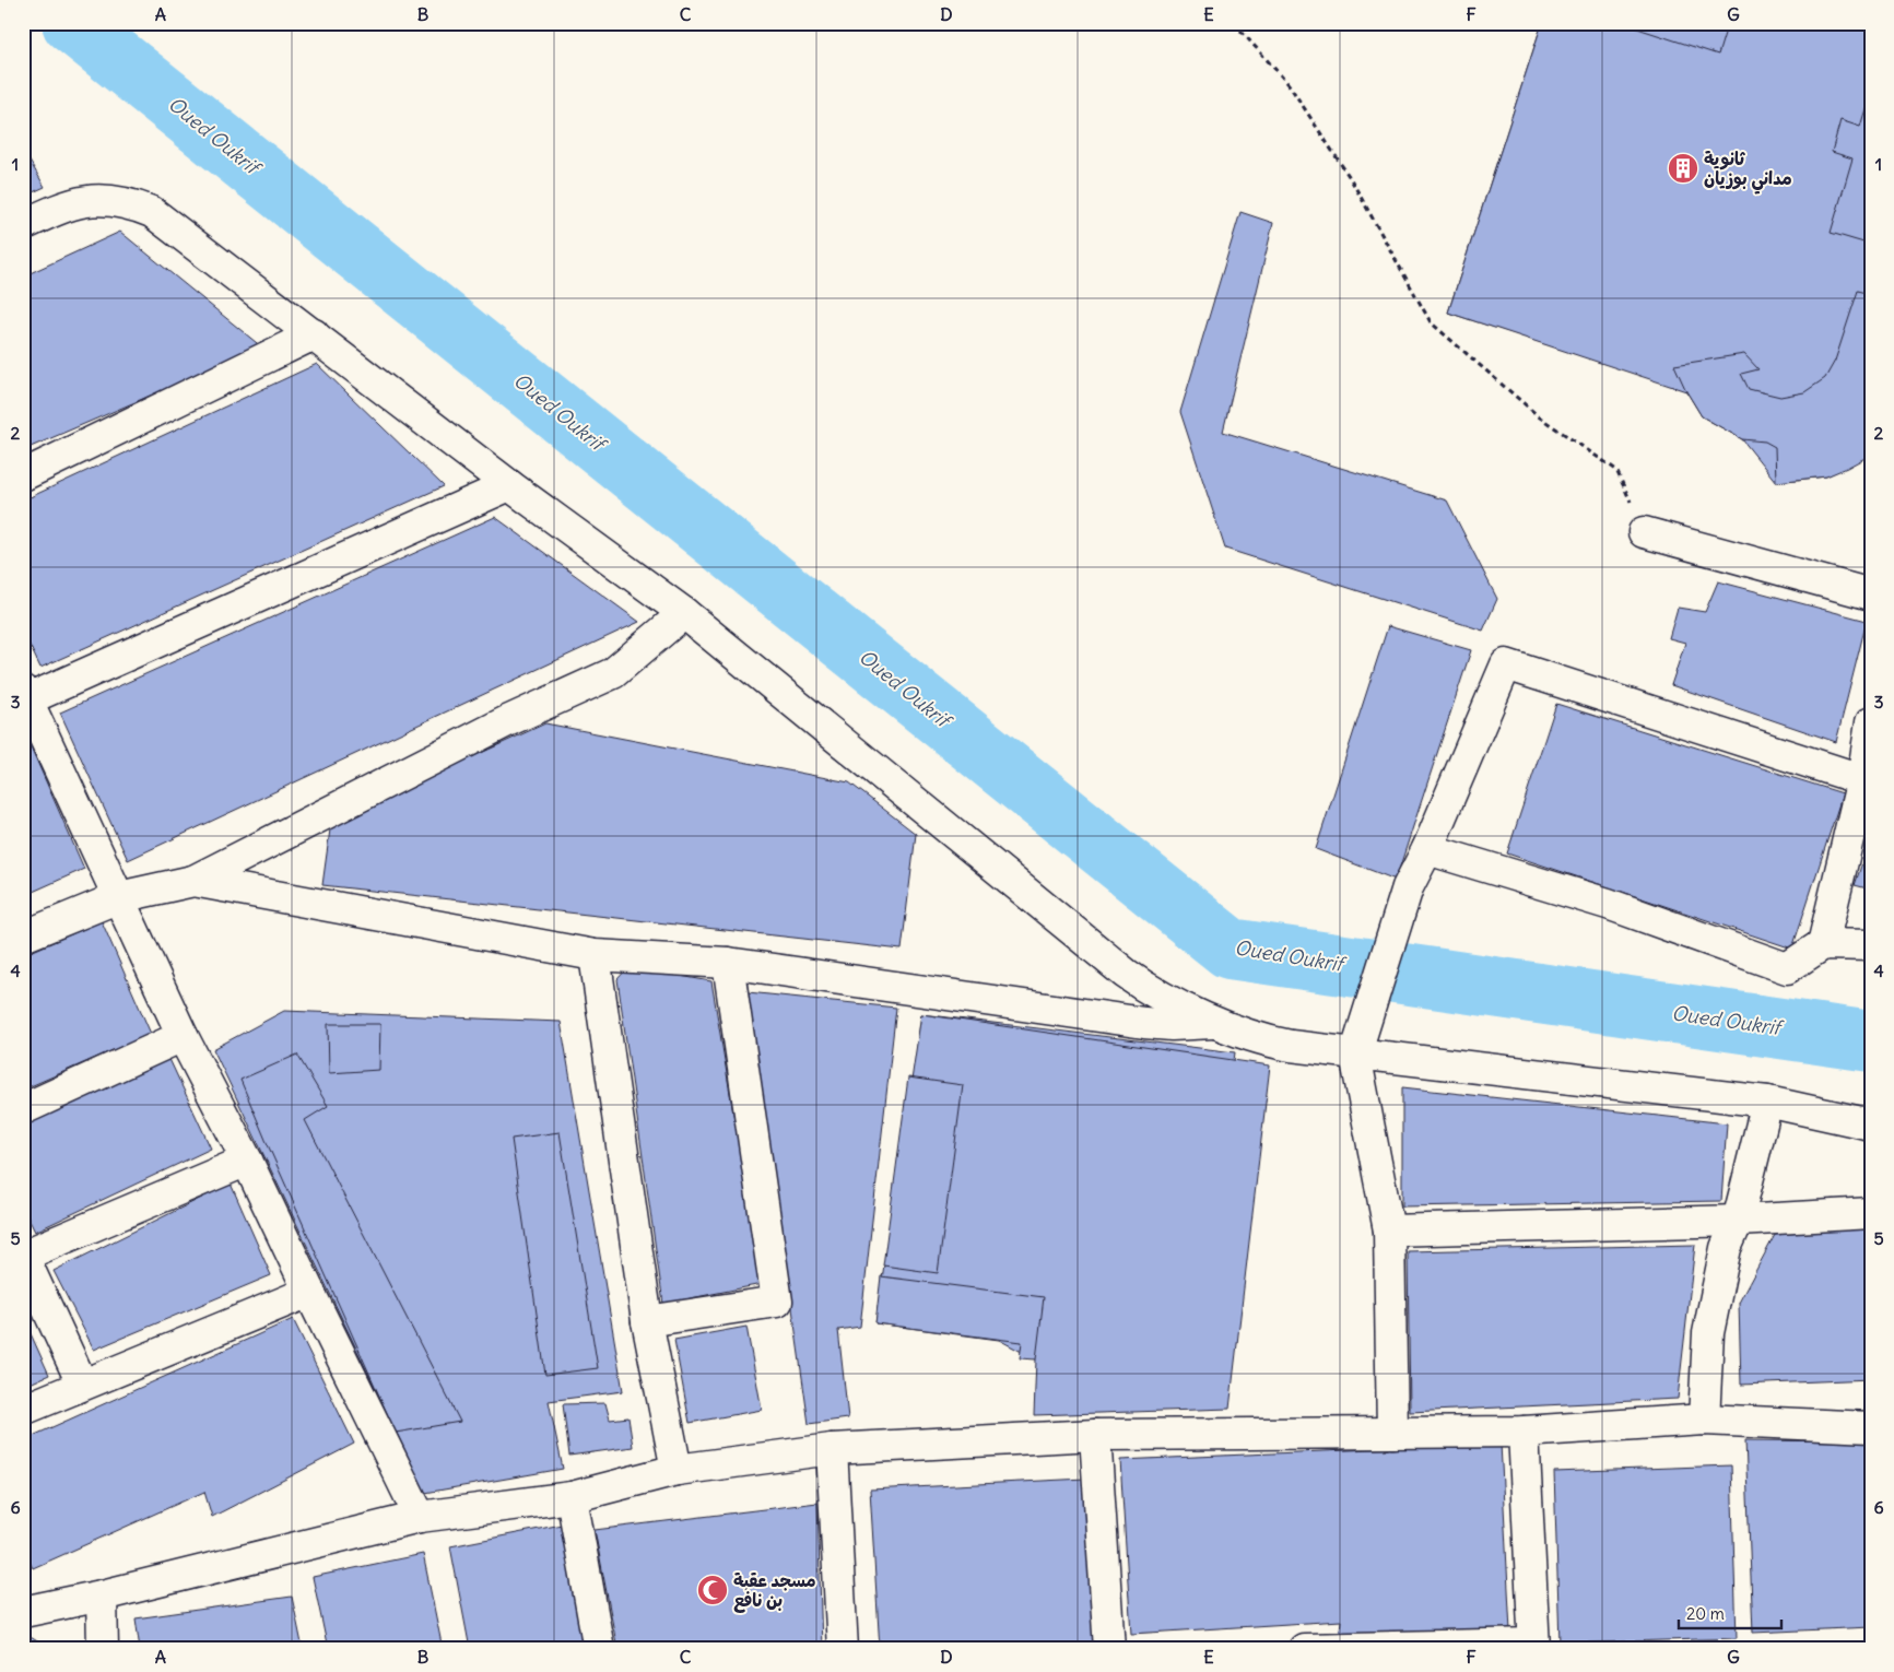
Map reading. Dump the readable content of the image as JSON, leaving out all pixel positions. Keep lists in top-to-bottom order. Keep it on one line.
{"water":["Oued Oukrif"],"places":{"building":["ثانوية مداني بوزيان"],"mosque":["مسجد عقبة بن نافع"]},"scale_bar":"20 m","grid":{"columns":["A","B","C","D","E","F","G"],"rows":["1","2","3","4","5","6"]}}
